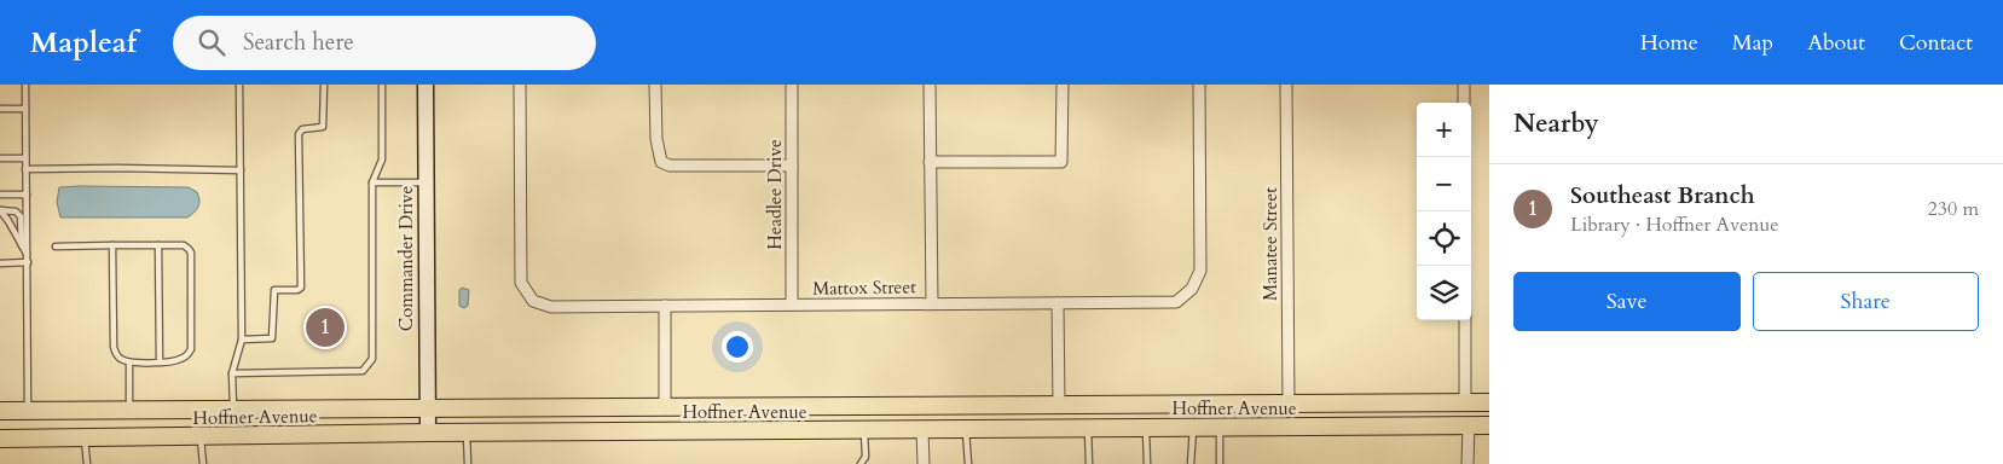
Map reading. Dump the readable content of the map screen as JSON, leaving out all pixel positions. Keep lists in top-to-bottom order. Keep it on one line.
{"streets":{"main road":["Hoffner Avenue"],"street":["Headlee Drive","Manatee Street","Commander Drive","Mattox Street"]},"crossings":[["Headlee Drive","Mattox Street"],["Manatee Street","Hoffner Avenue"],["Commander Drive","Hoffner Avenue"]],"page":{"header":"Mapleaf","search":"Search here","nav":["Home","Map","About","Contact"],"heading":"Nearby","map_buttons":["+","−"],"list":[{"mark":"1","name":"Southeast Branch","note":"Library · Hoffner Avenue","value":"230 m"}],"buttons":["Save","Share"],"pins":"1"}}
